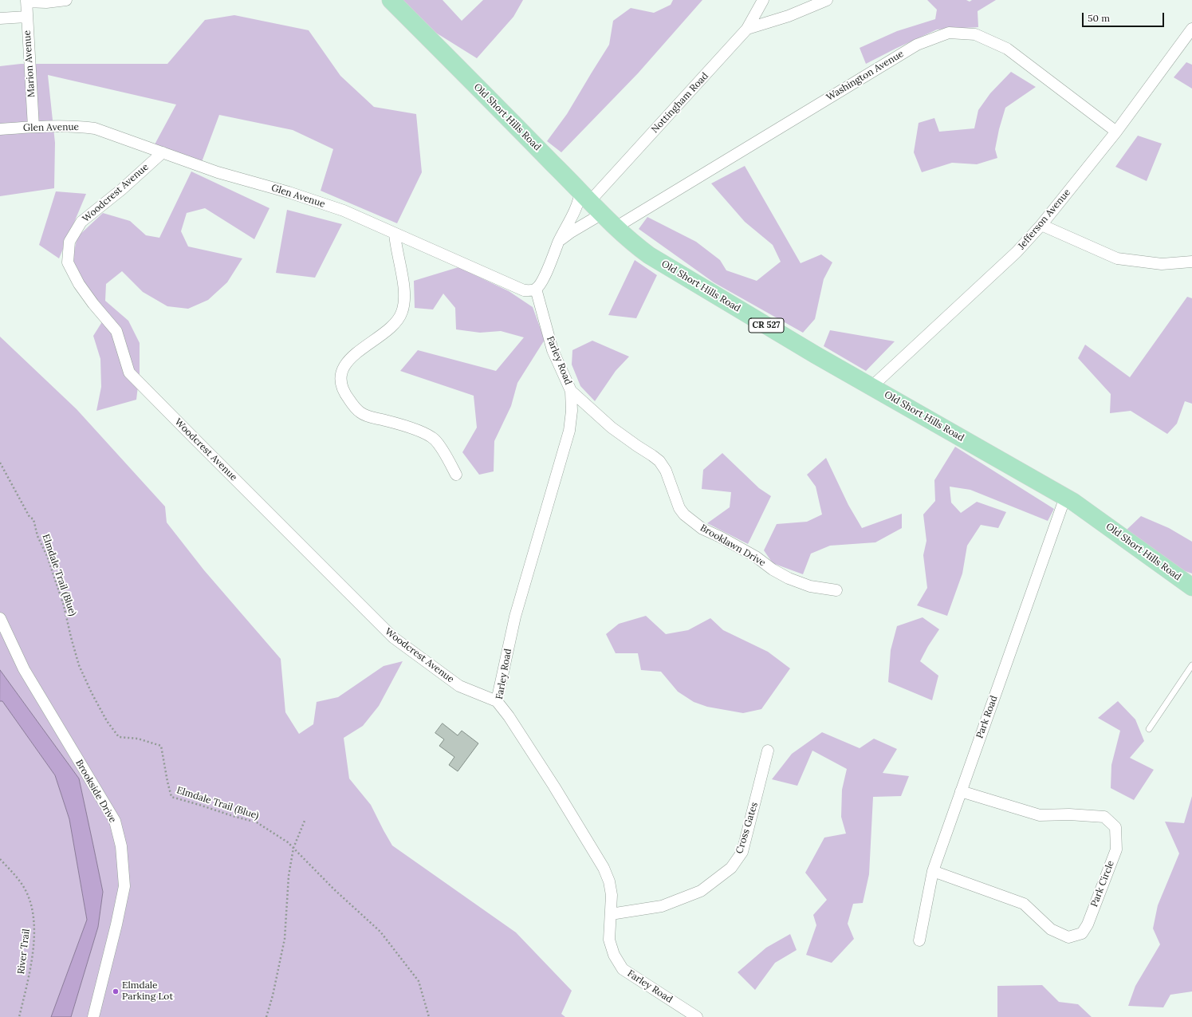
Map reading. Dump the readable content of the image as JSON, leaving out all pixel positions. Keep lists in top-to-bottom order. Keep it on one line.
{"streets":{"main road":["Old Short Hills Road","CR 527"],"street":["Marion Avenue","Washington Avenue","Nottingham Road","Glen Avenue","Woodcrest Avenue","Jefferson Avenue","Farley Road","Brooklawn Drive","Park Road","Brookside Drive","Cross Gates","Park Circle"],"path":["Elmdale Trail (Blue)","River Trail"]},"crossings":[["Marion Avenue","Glen Avenue"],["Washington Avenue","Old Short Hills Road"],["Washington Avenue","Jefferson Avenue"],["Nottingham Road","Old Short Hills Road"],["Old Short Hills Road","Jefferson Avenue"],["Old Short Hills Road","Park Road"],["Glen Avenue","Woodcrest Avenue"],["Glen Avenue","Farley Road"],["Woodcrest Avenue","Farley Road"],["Farley Road","Brooklawn Drive"],["Farley Road","Cross Gates"],["Park Road","Park Circle"]],"places":["Elmdale Parking Lot"],"scale_bar":"50 m"}
